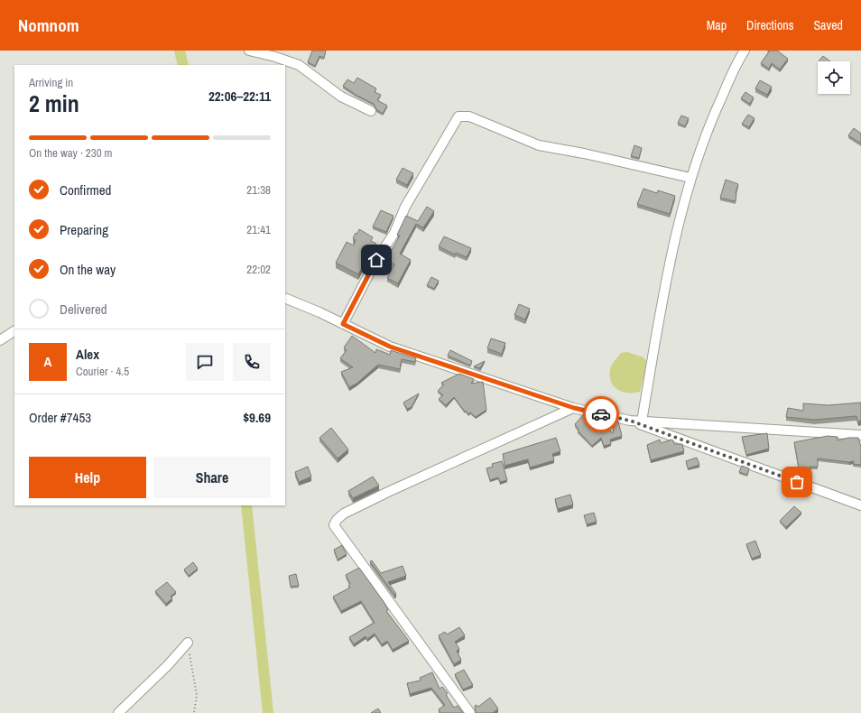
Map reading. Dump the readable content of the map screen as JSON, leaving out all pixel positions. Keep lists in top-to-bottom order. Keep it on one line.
{"page":{"header":"Nomnom","nav":["Map","Directions","Saved"],"heading":["2 min","Arriving in","22:06–22:11"],"panel":["Alex","Courier · 4.5","Order #7453","$9.69"],"bar":"On the way · 230 m","list":[["Confirmed","21:38"],["Preparing","21:41"],["On the way","22:02"],"Delivered"],"round":"A","buttons":["Help","Share"]}}
